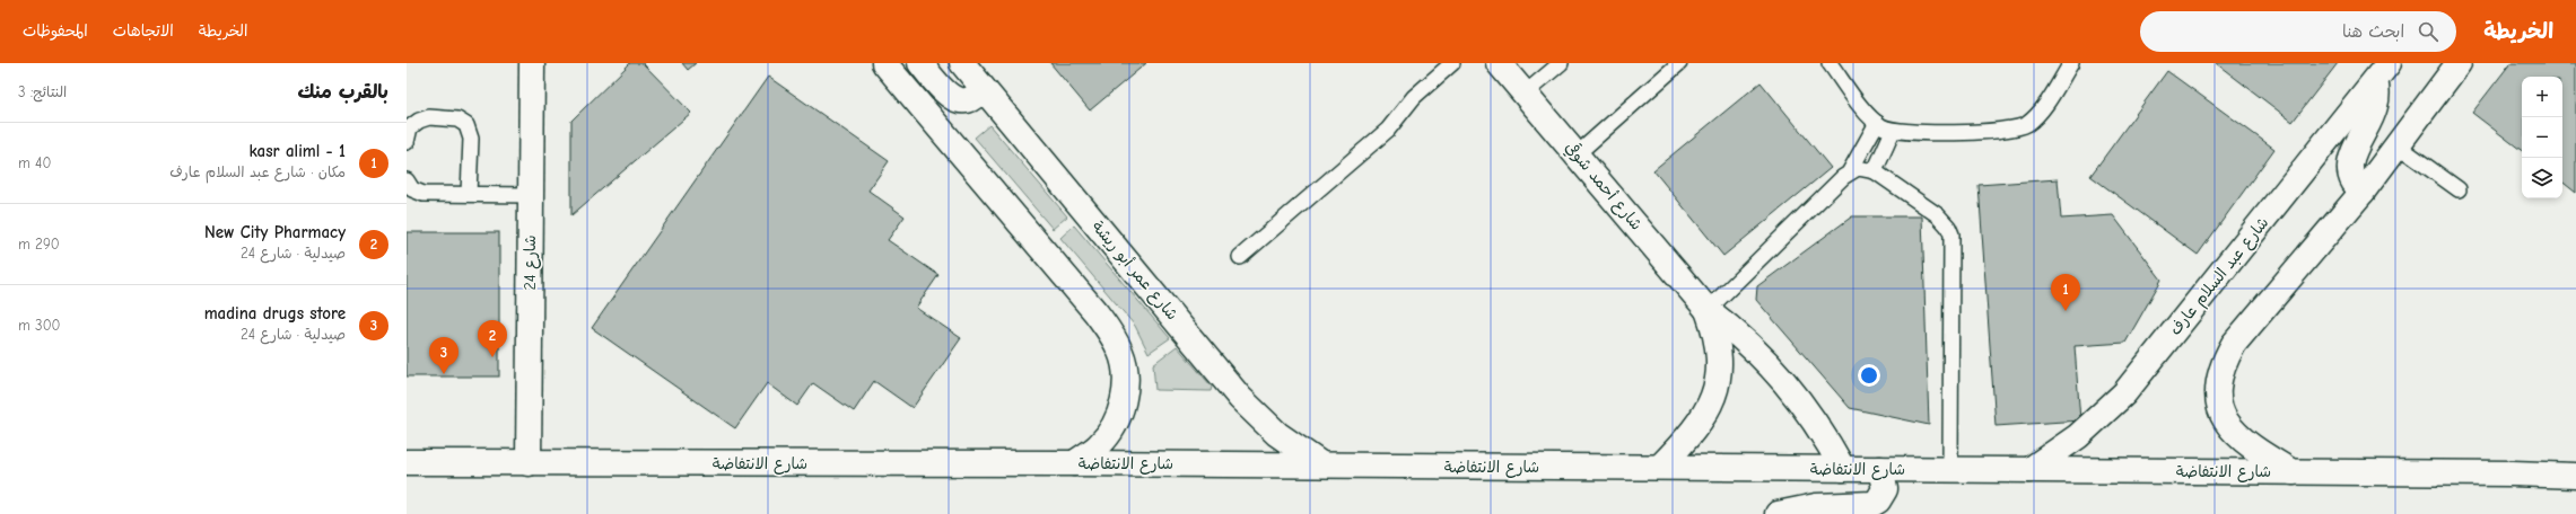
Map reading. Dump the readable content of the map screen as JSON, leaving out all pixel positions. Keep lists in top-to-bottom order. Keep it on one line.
{"streets":{"street":["شارع أحمد شوقي","شارع 24","شارع عمر أبو ريشة","شارع عبد السلام عارف","شارع الانتفاضة"]},"crossings":[["شارع أحمد شوقي","شارع الانتفاضة"],["شارع 24","شارع الانتفاضة"],["شارع عمر أبو ريشة","شارع الانتفاضة"],["شارع عبد السلام عارف","شارع الانتفاضة"]],"page":{"header":"الخريطة","search":"ابحث هنا","nav":["الخريطة","الاتجاهات","المحفوظات"],"heading":["بالقرب منك","النتائج: 3"],"map_buttons":["+","−"],"list":[{"mark":"1","name":"kasr aliml - 1","note":"مكان · شارع عبد السلام عارف","value":"40 m"},{"mark":"2","name":"New City Pharmacy","note":"صيدلية · شارع 24","value":"290 m"},{"mark":"3","name":"madina drugs store","note":"صيدلية · شارع 24","value":"300 m"}],"pins":["1","2","3"]}}
